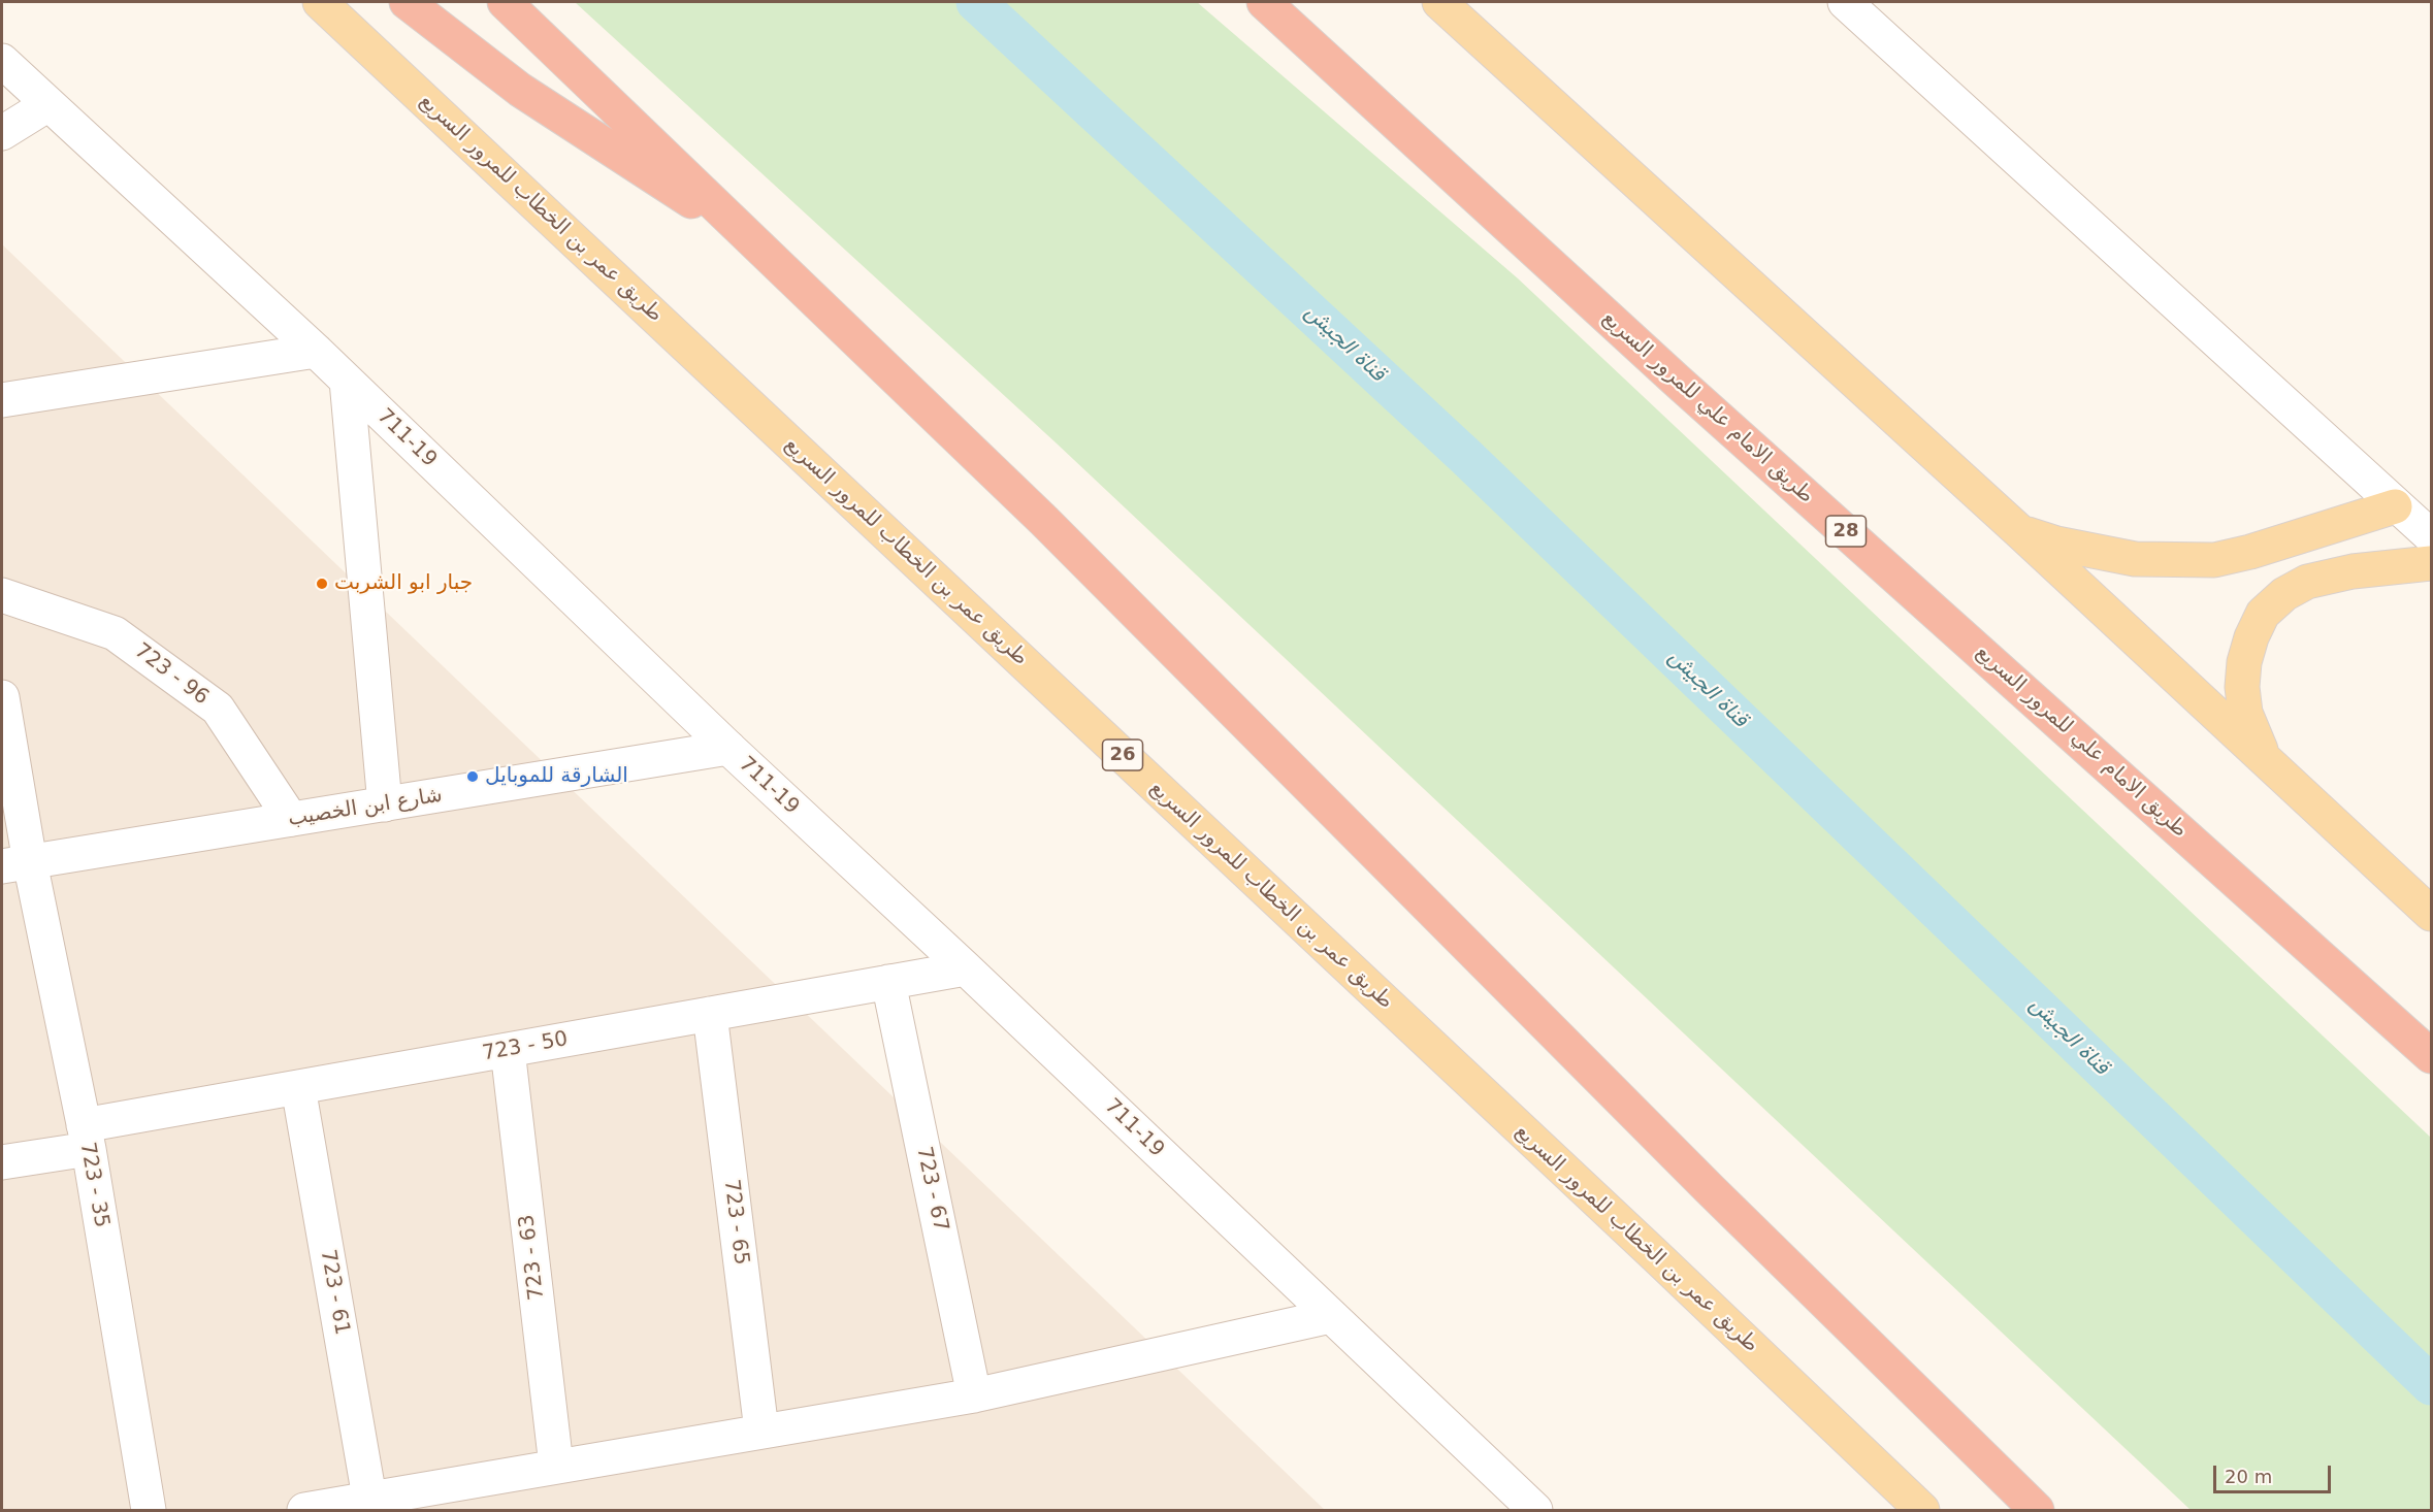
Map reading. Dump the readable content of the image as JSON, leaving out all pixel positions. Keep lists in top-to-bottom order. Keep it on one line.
{"streets":{"highway":["طريق الامام علي للمرور السريع","28"],"main road":["طريق عمر بن الخطاب للمرور السريع","26"],"street":["711-19","723 - 96","شارع ابن الخصيب","723 - 50","723 - 35","723 - 67","723 - 65","723 - 63","723 - 61"]},"crossings":[["711-19","شارع ابن الخصيب"],["711-19","723 - 50"],["723 - 96","شارع ابن الخصيب"],["شارع ابن الخصيب","723 - 35"],["723 - 50","723 - 35"],["723 - 50","723 - 67"],["723 - 50","723 - 65"],["723 - 50","723 - 63"],["723 - 50","723 - 61"]],"water":["قناة الجيش"],"places":["جبار ابو الشربت","الشارقة للموبايل"],"scale_bar":"20 m"}
